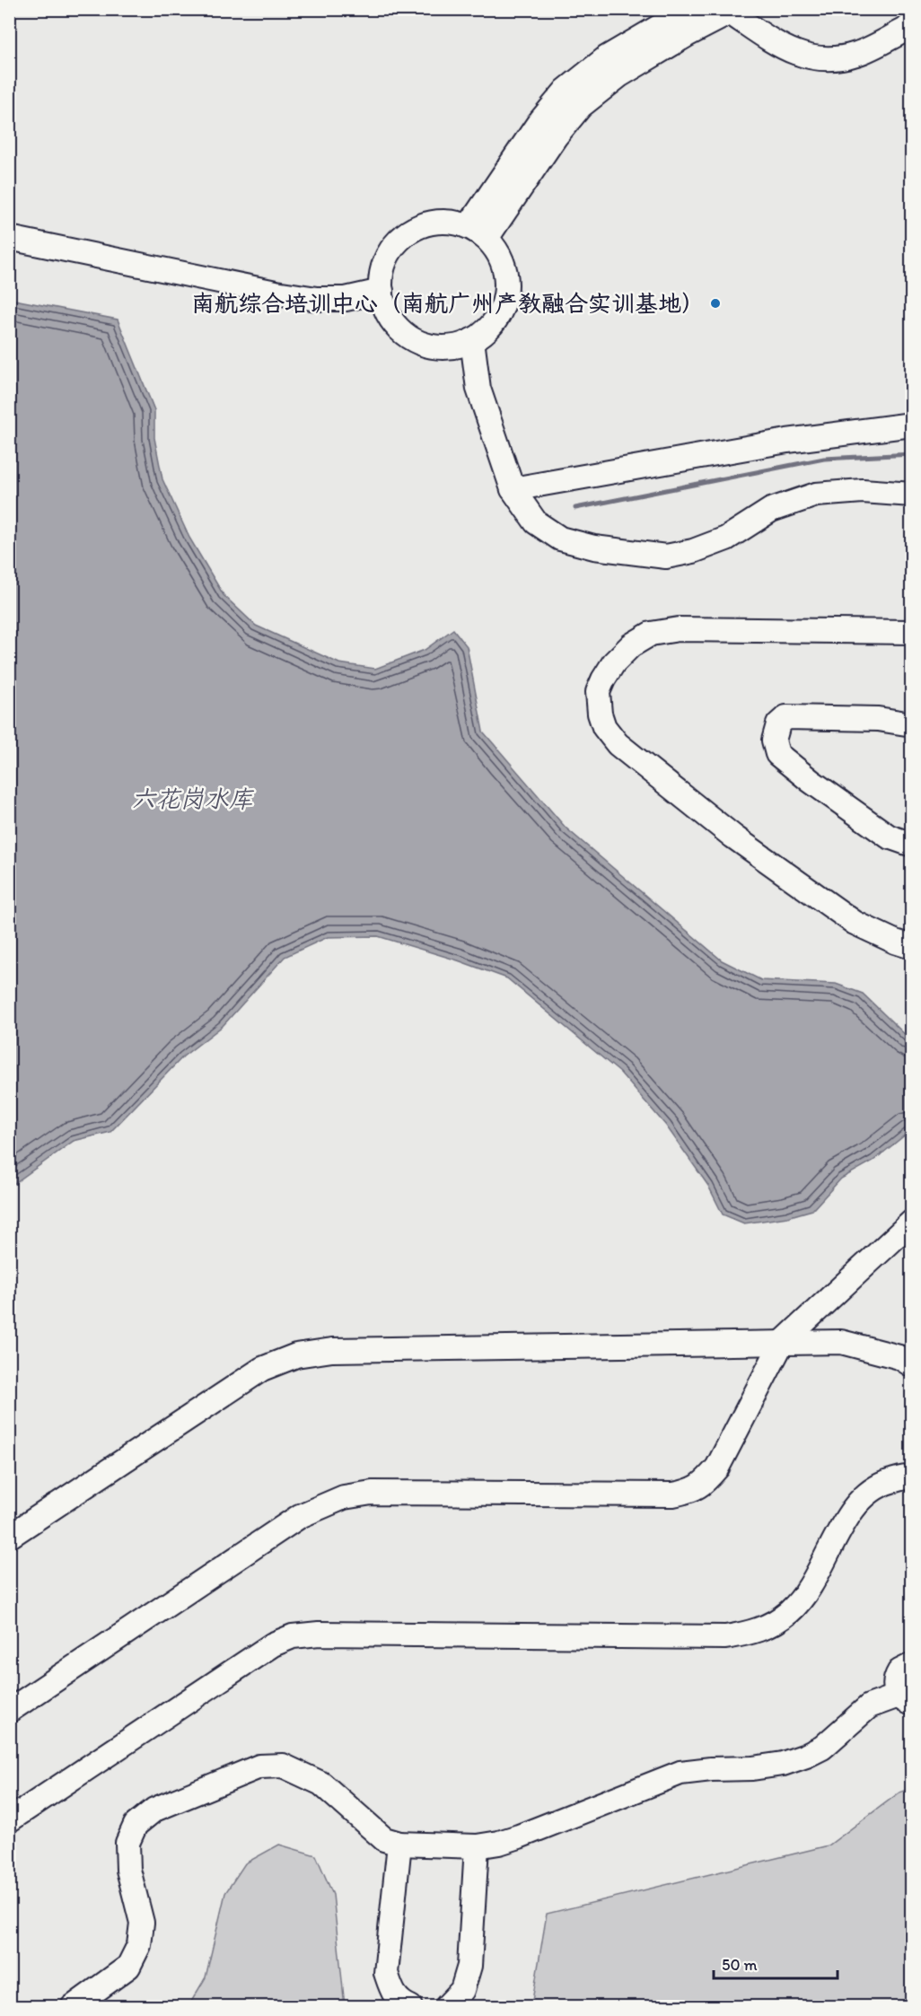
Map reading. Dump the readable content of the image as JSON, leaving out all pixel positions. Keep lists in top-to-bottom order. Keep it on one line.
{"water":["六花岗水库"],"places":["南航综合培训中心（南航广州产教融合实训基地）"],"scale_bar":"50 m"}
